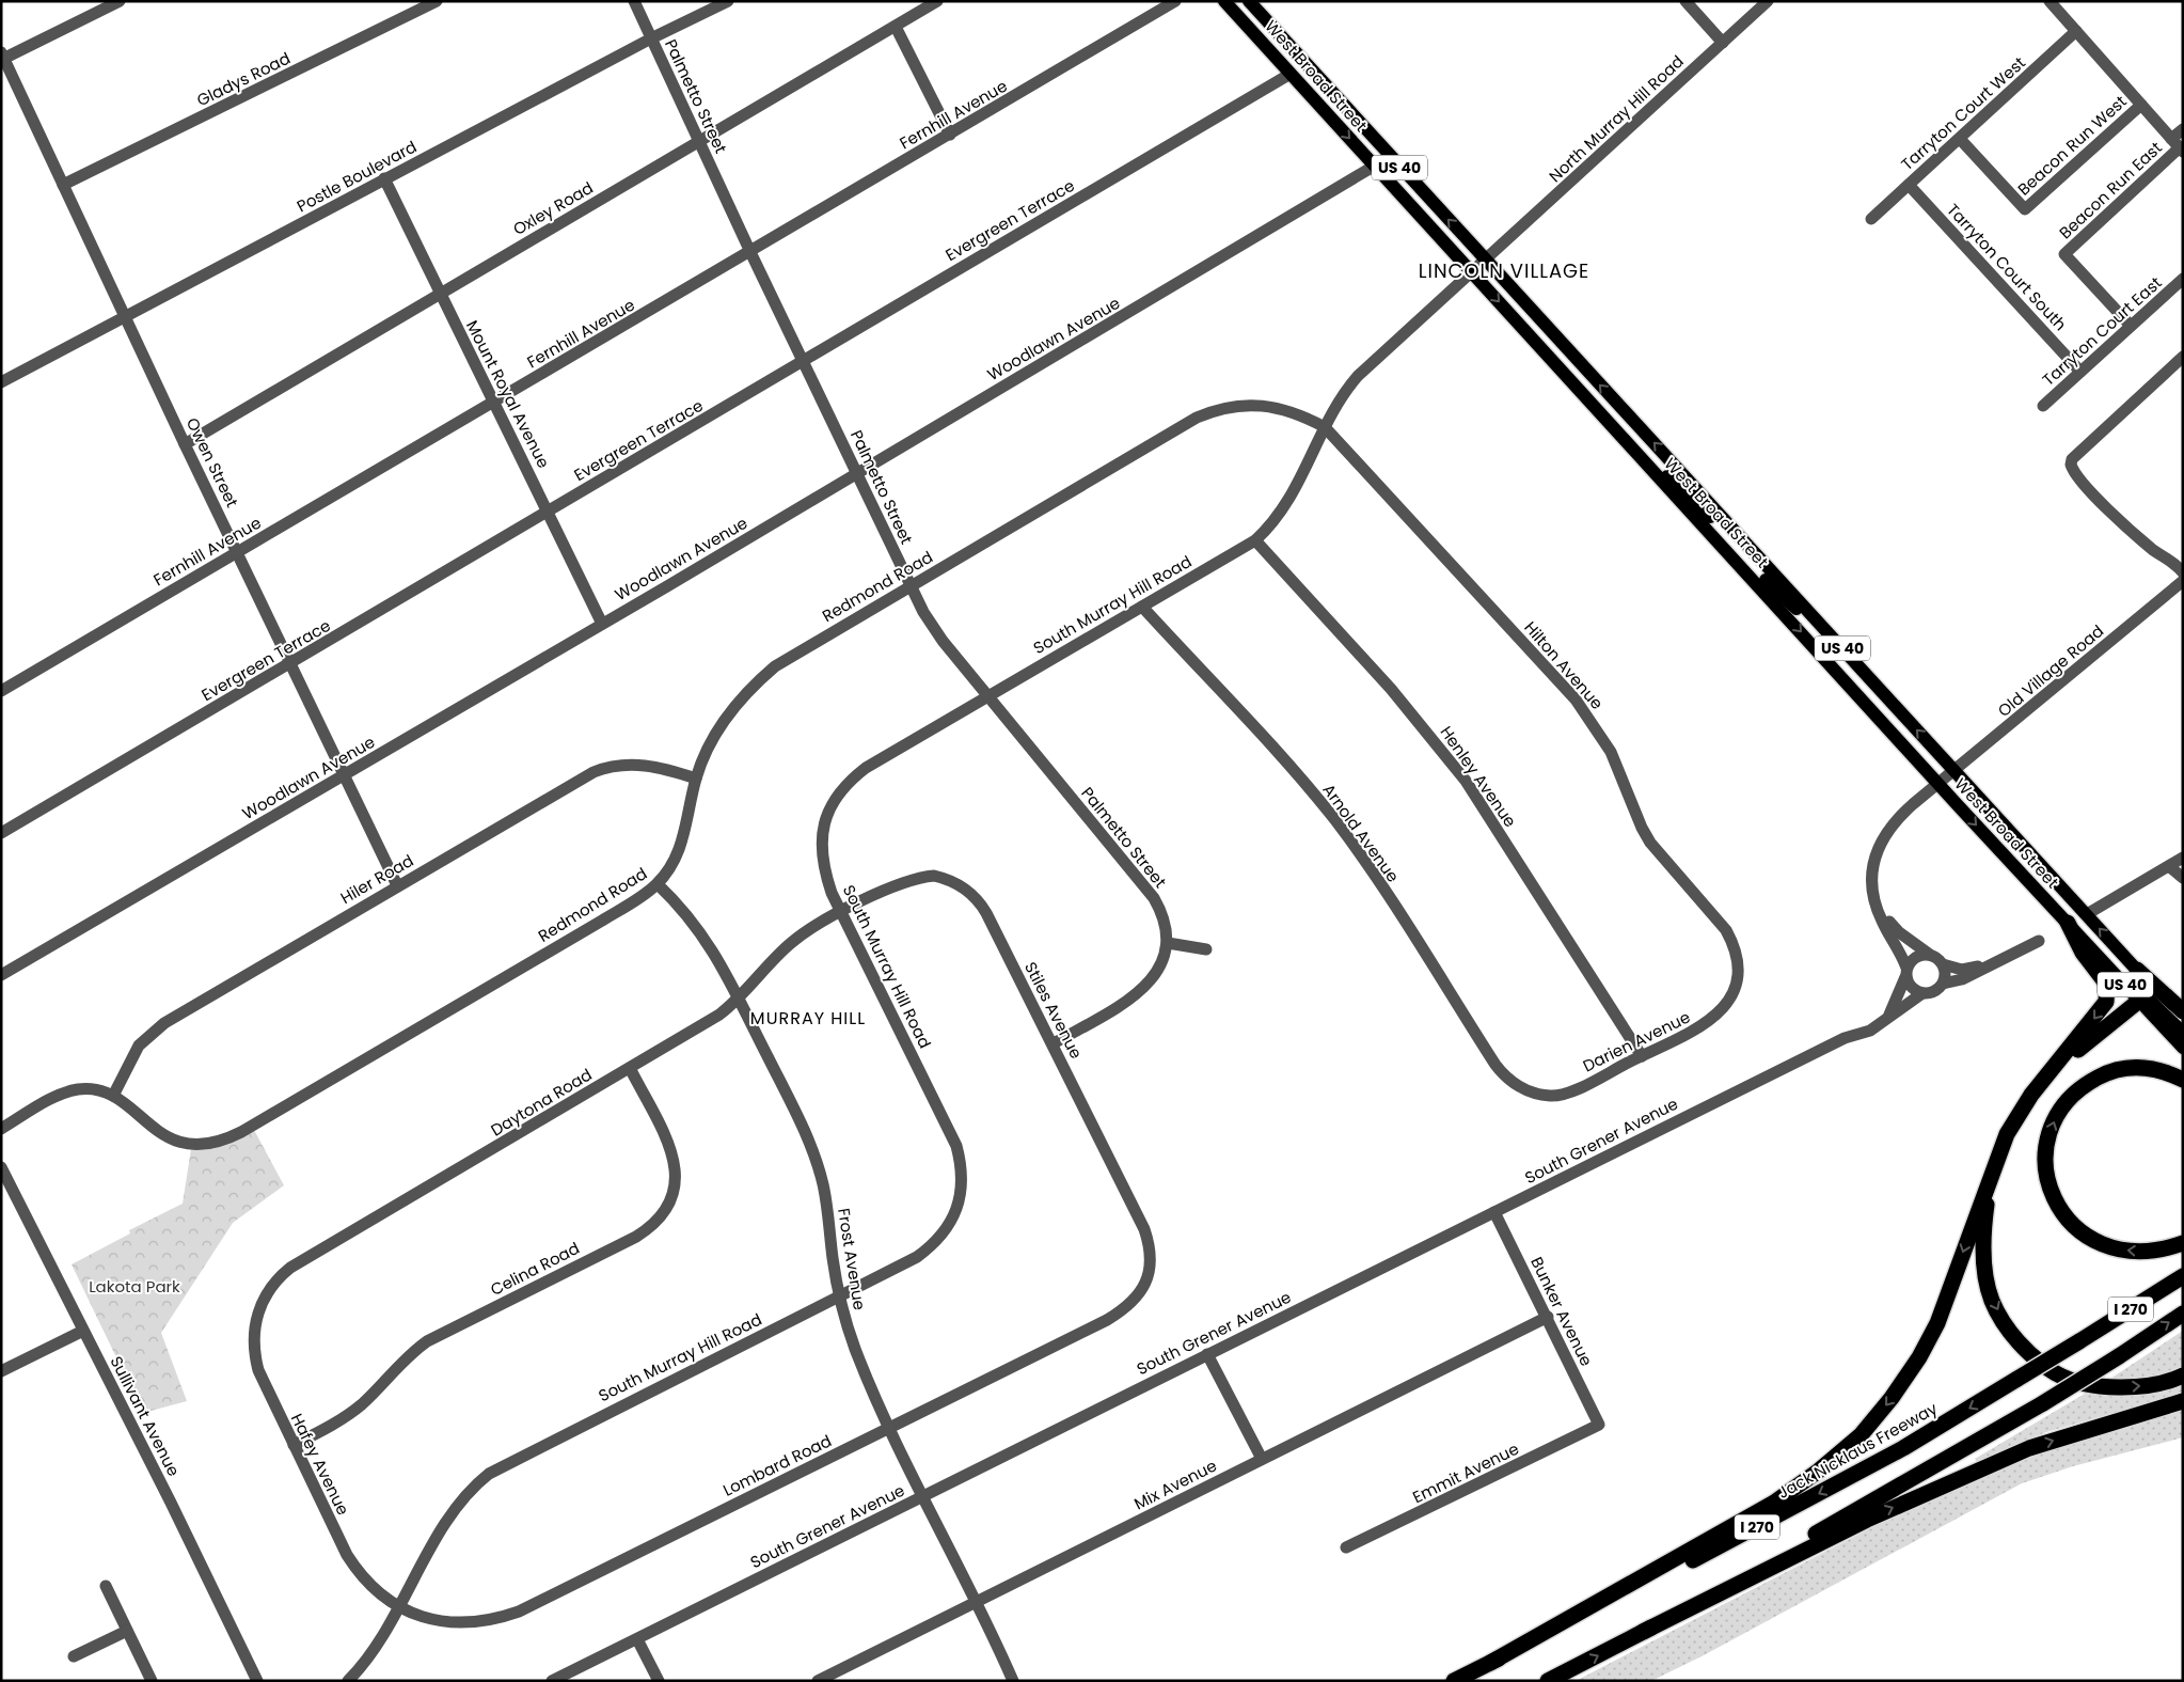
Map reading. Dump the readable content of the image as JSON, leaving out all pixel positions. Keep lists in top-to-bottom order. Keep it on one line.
{"streets":{"highway":["I 270","Jack Nicklaus Freeway"],"main road":["West Broad Street","US 40"],"street":["Gladys Road","Palmetto Street","Tarryton Court West","Fernhill Avenue","North Murray Hill Road","Beacon Run West","Postle Boulevard","Beacon Run East","Oxley Road","Evergreen Terrace","Tarryton Court South","Tarryton Court East","Woodlawn Avenue","Mount Royal Avenue","Owen Street","Redmond Road","South Murray Hill Road","Hilton Avenue","Old Village Road","Henley Avenue","Arnold Avenue","Hiler Road","Stiles Avenue","Darien Avenue","Daytona Road","South Grener Avenue","Frost Avenue","Celina Road","Bunker Avenue","Sullivant Avenue","Hafey Avenue","Lombard Road","Emmit Avenue","Mix Avenue"]},"crossings":[["West Broad Street","North Murray Hill Road"],["West Broad Street","Evergreen Terrace"],["West Broad Street","Woodlawn Avenue"],["West Broad Street","South Murray Hill Road"],["West Broad Street","Old Village Road"],["Gladys Road","Owen Street"],["Palmetto Street","Fernhill Avenue"],["Palmetto Street","Postle Boulevard"],["Palmetto Street","Oxley Road"],["Palmetto Street","Evergreen Terrace"],["Palmetto Street","Woodlawn Avenue"],["Palmetto Street","Redmond Road"],["Palmetto Street","South Murray Hill Road"],["Tarryton Court West","Beacon Run West"],["Tarryton Court West","Tarryton Court South"],["Fernhill Avenue","Mount Royal Avenue"],["Fernhill Avenue","Owen Street"],["North Murray Hill Road","South Murray Hill Road"],["Postle Boulevard","Mount Royal Avenue"],["Postle Boulevard","Owen Street"],["Beacon Run East","Tarryton Court East"],["Oxley Road","Mount Royal Avenue"],["Oxley Road","Owen Street"],["Evergreen Terrace","Mount Royal Avenue"],["Evergreen Terrace","Owen Street"],["Tarryton Court South","Tarryton Court East"],["Woodlawn Avenue","Mount Royal Avenue"],["Woodlawn Avenue","Owen Street"],["Owen Street","Hiler Road"],["Redmond Road","South Murray Hill Road"],["Redmond Road","Hilton Avenue"],["Redmond Road","Hiler Road"],["Redmond Road","Frost Avenue"],["South Murray Hill Road","Hilton Avenue"],["South Murray Hill Road","Henley Avenue"],["South Murray Hill Road","Arnold Avenue"],["South Murray Hill Road","Stiles Avenue"],["South Murray Hill Road","Daytona Road"],["South Murray Hill Road","Frost Avenue"],["South Murray Hill Road","Hafey Avenue"],["South Murray Hill Road","Lombard Road"],["Hilton Avenue","Darien Avenue"],["Henley Avenue","Darien Avenue"],["Arnold Avenue","Darien Avenue"],["Stiles Avenue","Daytona Road"],["Stiles Avenue","Lombard Road"],["Daytona Road","Frost Avenue"],["Daytona Road","Celina Road"],["Daytona Road","Hafey Avenue"],["South Grener Avenue","Frost Avenue"],["South Grener Avenue","Bunker Avenue"],["Frost Avenue","Lombard Road"],["Frost Avenue","Mix Avenue"],["Celina Road","Hafey Avenue"],["Bunker Avenue","Emmit Avenue"],["Bunker Avenue","Mix Avenue"],["Hafey Avenue","Lombard Road"]],"districts":["LINCOLN VILLAGE","MURRAY HILL"],"parks":["Lakota Park"]}
